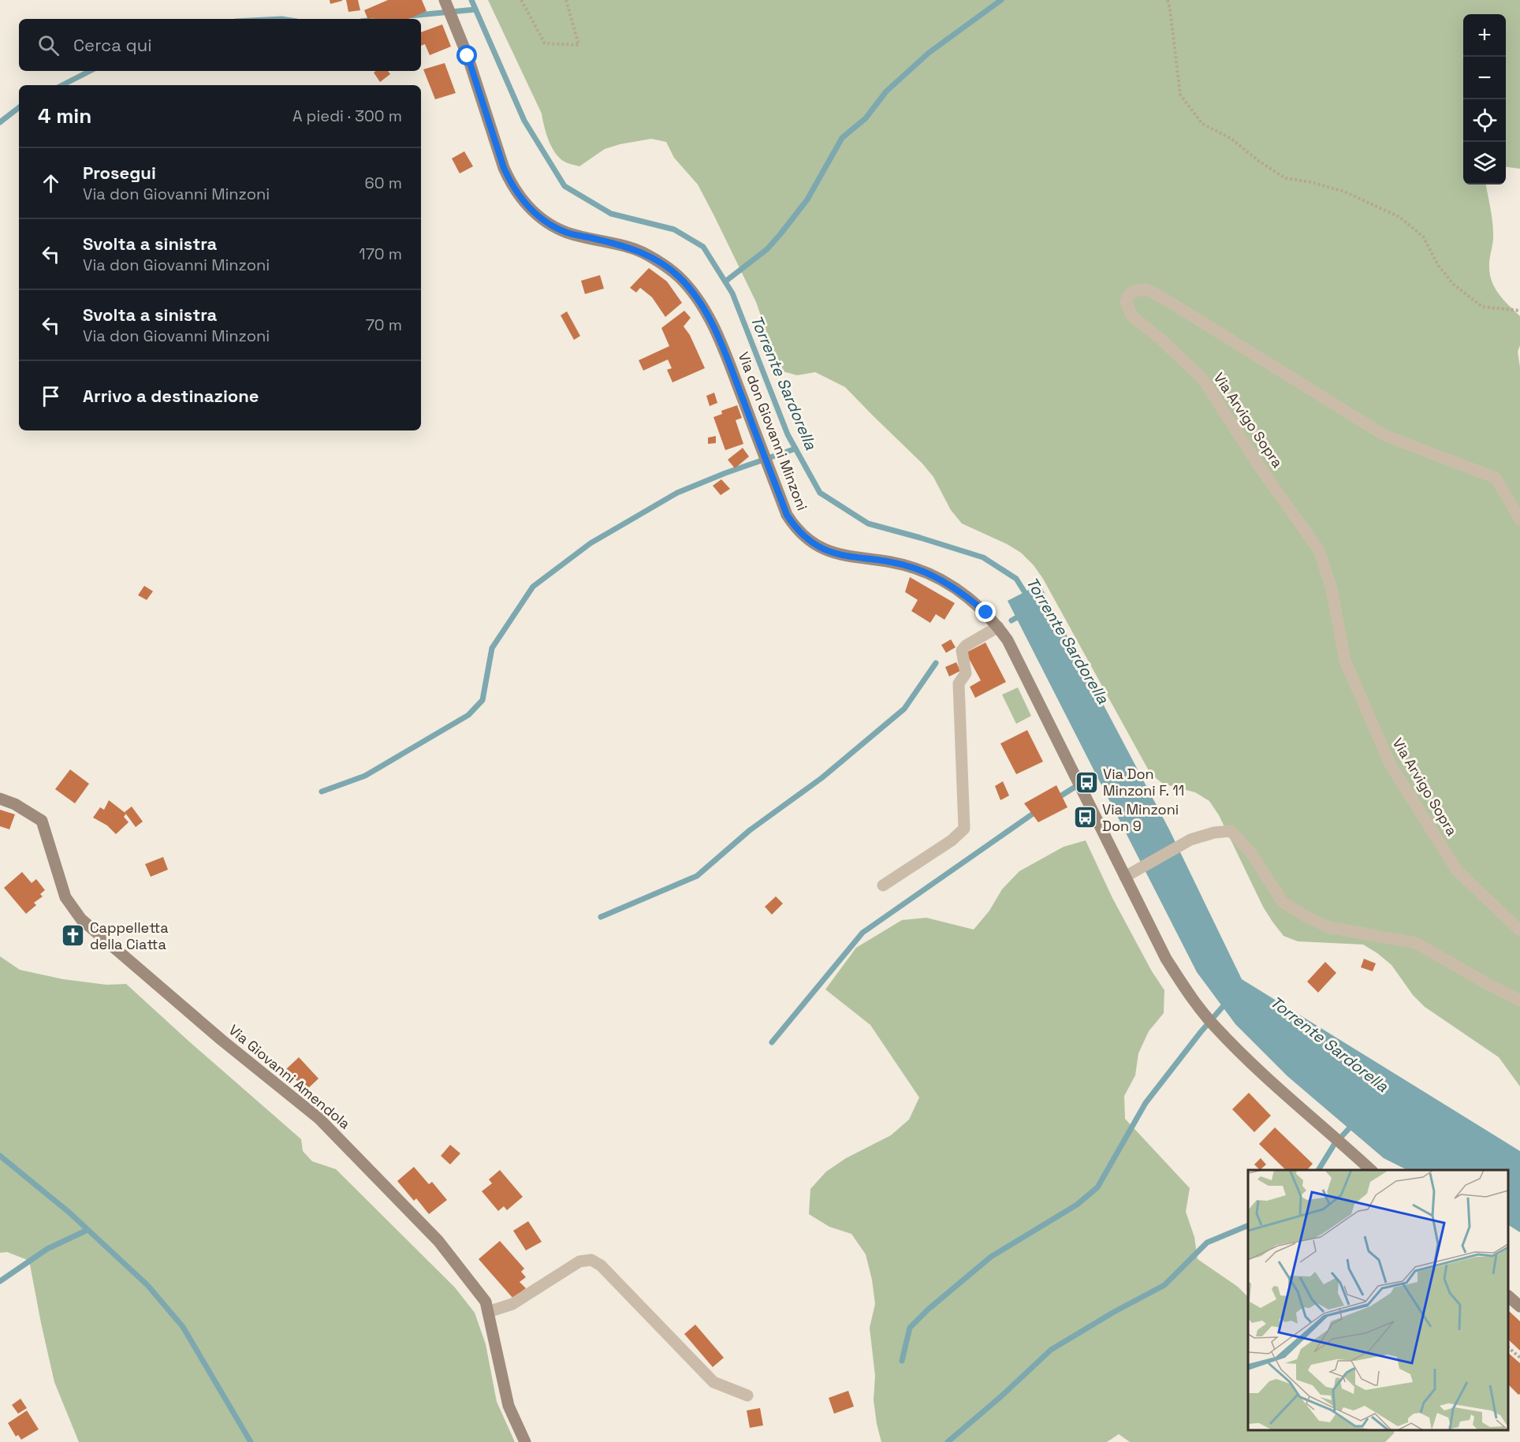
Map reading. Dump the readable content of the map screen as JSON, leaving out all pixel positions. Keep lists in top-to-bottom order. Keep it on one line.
{"streets":{"main road":["Via don Giovanni Minzoni","Via Giovanni Amendola"],"street":["Via Arvigo Sopra"]},"water":["Torrente Sardorella"],"places":{"bus stop":["Via Don Minzoni F. 11","Via Minzoni Don 9"],"church":["Cappelletta della Ciatta"]},"page":{"map_buttons":["+","−"],"search":"Cerca qui","heading":["4 min","A piedi · 300 m"],"list":[["Prosegui","Via don Giovanni Minzoni","60 m"],["Svolta a sinistra","Via don Giovanni Minzoni","170 m"],["Svolta a sinistra","Via don Giovanni Minzoni","70 m"],"Arrivo a destinazione"]}}
